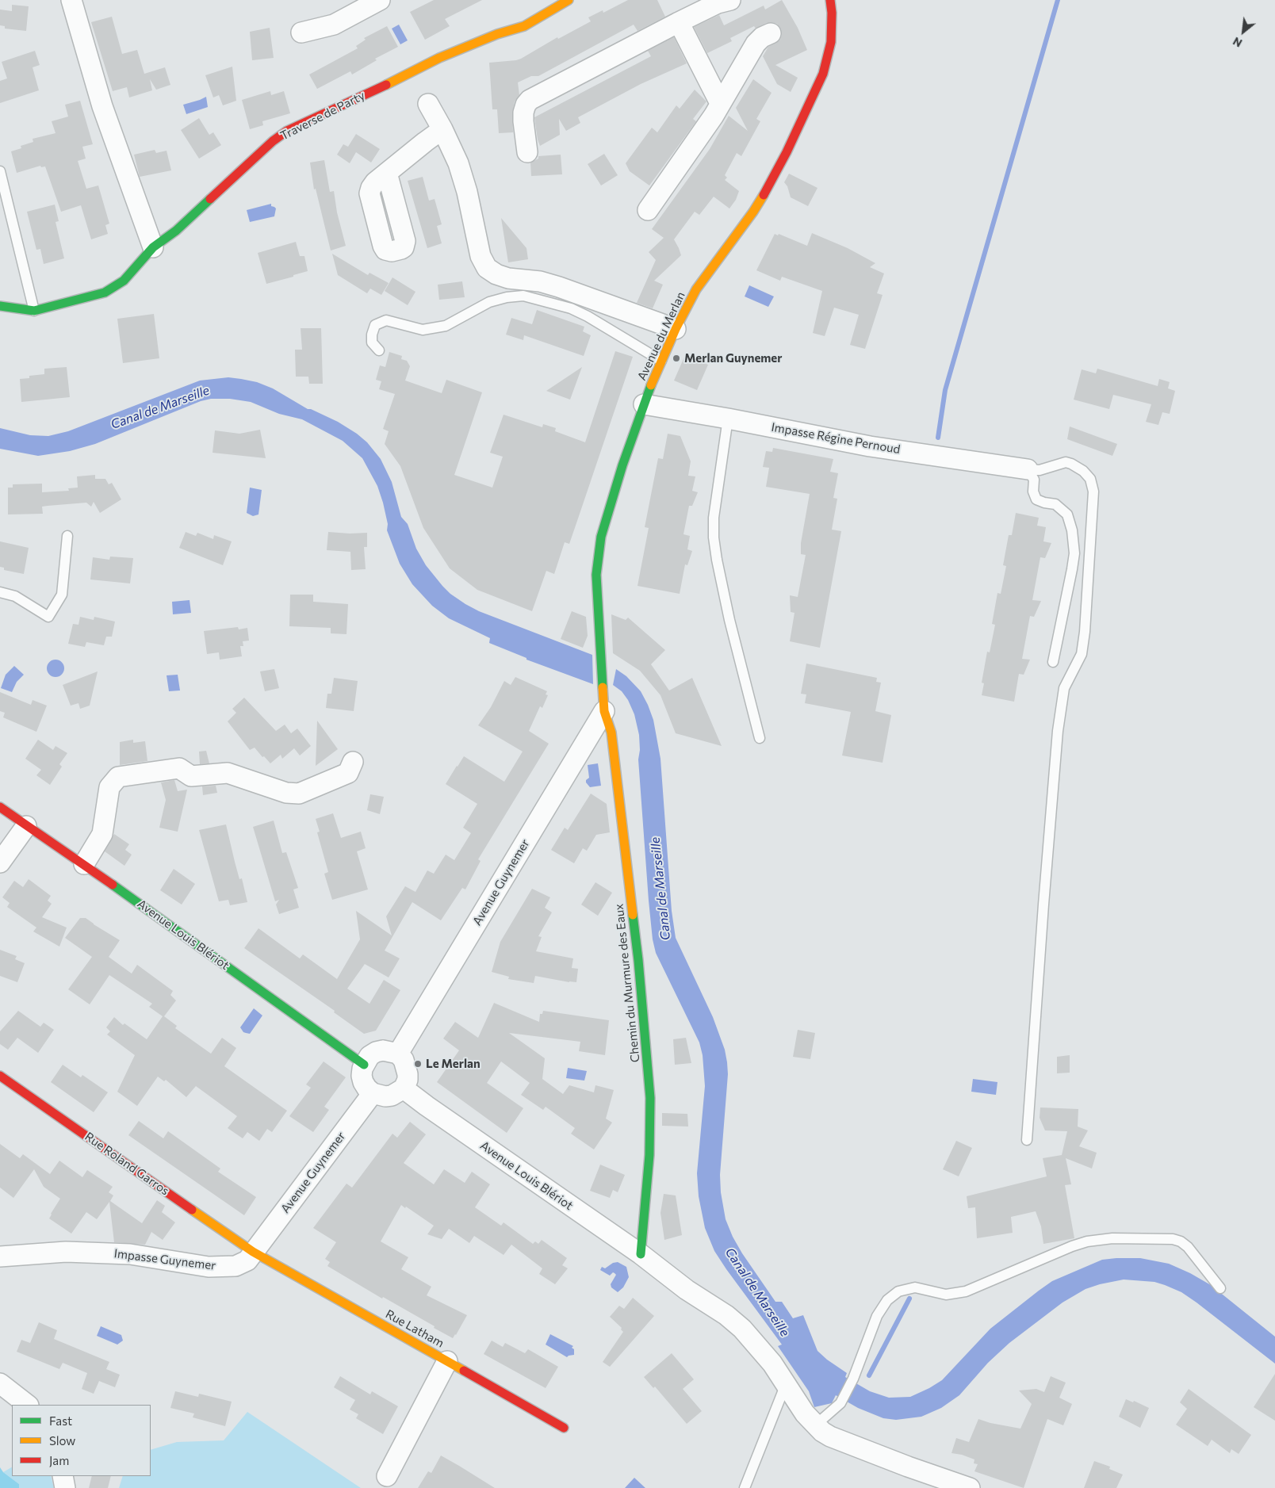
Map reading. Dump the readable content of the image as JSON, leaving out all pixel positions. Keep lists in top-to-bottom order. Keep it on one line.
{"streets":{"street":["Traverse de Party","Avenue du Merlan","Impasse Régine Pernoud","Avenue Guynemer","Avenue Louis Blériot","Chemin du Murmure des Eaux","Rue Roland Garros","Impasse Guynemer","Rue Latham"]},"crossings":[["Avenue du Merlan","Impasse Régine Pernoud"],["Avenue du Merlan","Avenue Guynemer"],["Avenue du Merlan","Chemin du Murmure des Eaux"],["Avenue Guynemer","Avenue Louis Blériot"],["Avenue Guynemer","Chemin du Murmure des Eaux"],["Avenue Guynemer","Rue Roland Garros"],["Avenue Guynemer","Impasse Guynemer"],["Avenue Guynemer","Rue Latham"],["Avenue Louis Blériot","Chemin du Murmure des Eaux"],["Rue Roland Garros","Impasse Guynemer"],["Rue Roland Garros","Rue Latham"],["Impasse Guynemer","Rue Latham"]],"water":["Canal de Marseille"],"places":["Merlan Guynemer","Le Merlan"],"legend":["Fast","Slow","Jam"],"north":"bottom left"}
